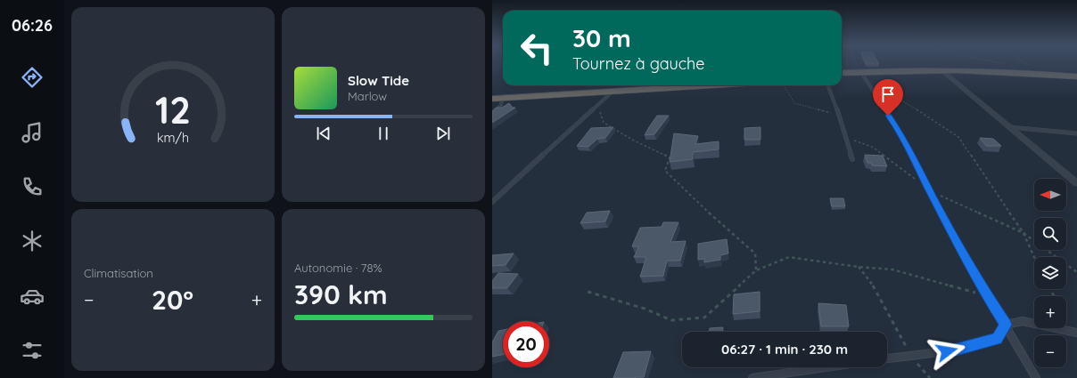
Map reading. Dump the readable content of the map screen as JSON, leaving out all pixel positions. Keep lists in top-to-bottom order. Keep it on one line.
{"north":"left","page":{"tabs":"06:26","turn":["30 m","Tournez à gauche"],"song":["Slow Tide","Marlow"],"map_buttons":["+","−"],"tile":["Climatisation",["Autonomie · 78%","390 km"]],"heat":["−","20°","+"],"limit":"20","trip":"06:27 · 1 min · 230 m","gauge":["12","km/h"]}}
